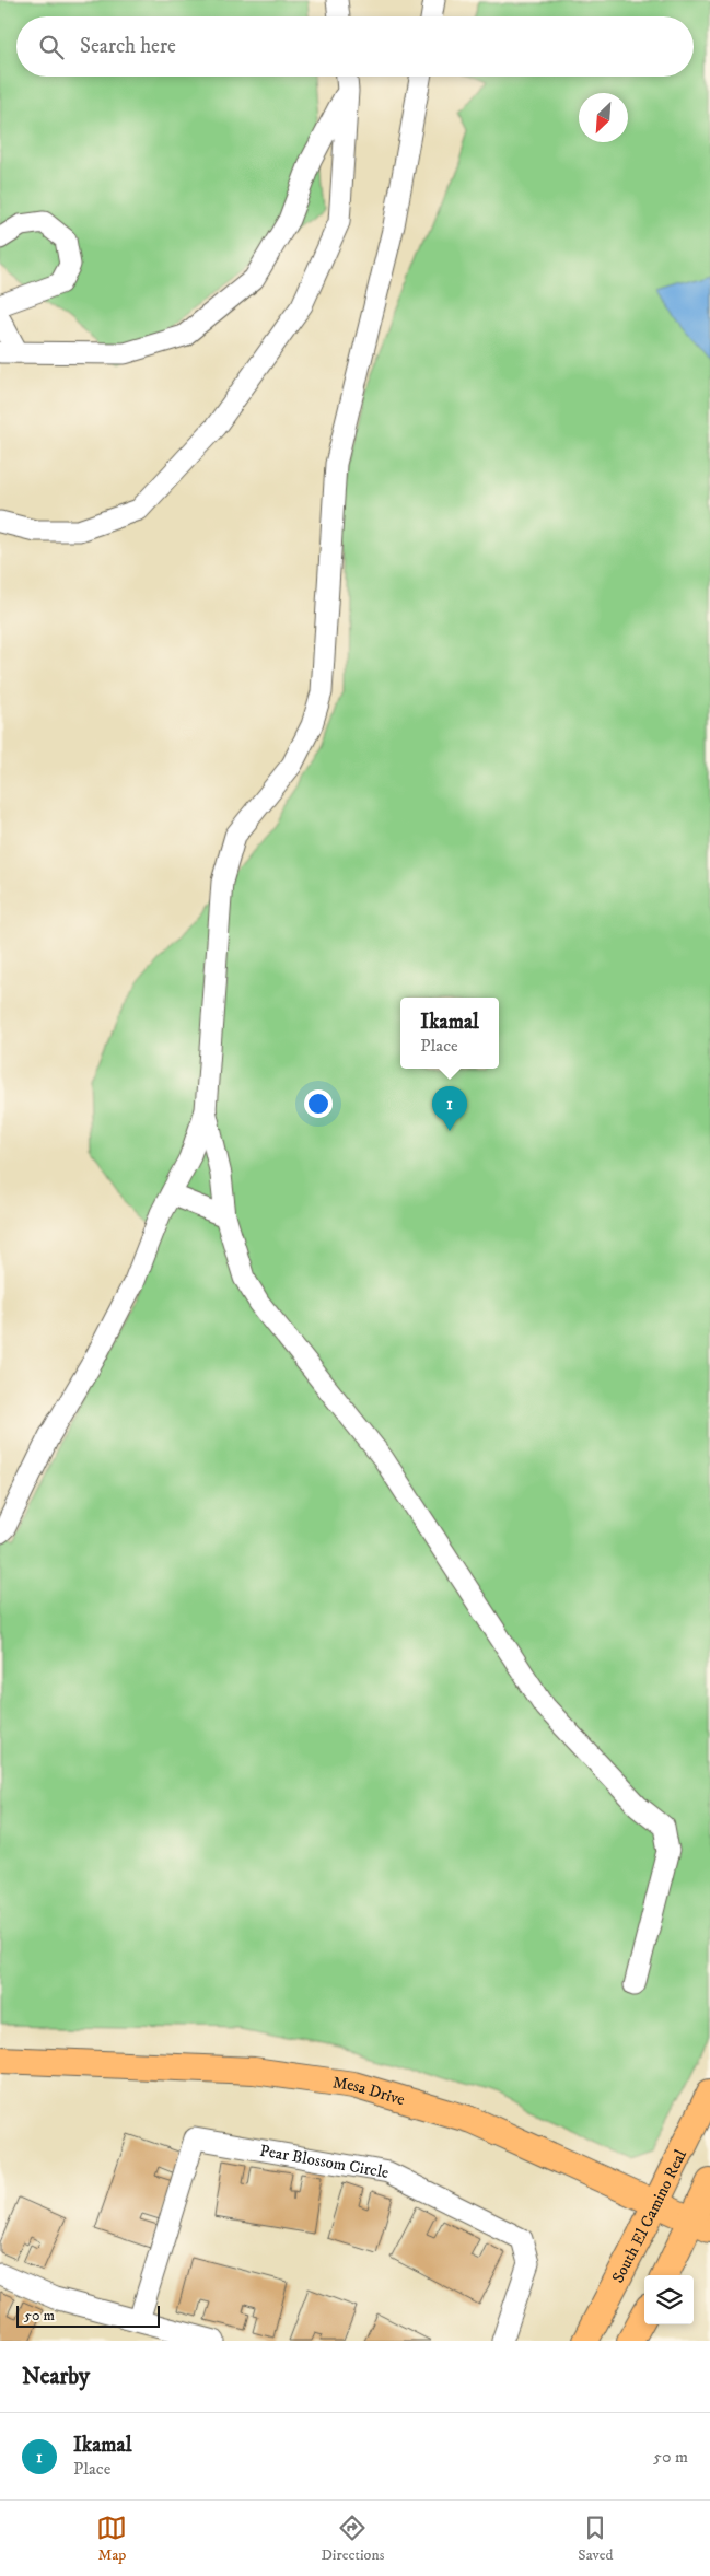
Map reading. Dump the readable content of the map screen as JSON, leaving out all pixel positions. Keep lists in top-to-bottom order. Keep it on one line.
{"streets":{"main road":["Mesa Drive","South El Camino Real"],"street":["Pear Blossom Circle"]},"crossings":[["Mesa Drive","South El Camino Real"]],"scale_bar":"50 m","north":"bottom left","page":{"search":"Search here","popup":["Ikamal","Place"],"pins":"1","scale":"50 m","heading":"Nearby","list":[{"mark":"1","name":"Ikamal","note":"Place","value":"50 m"}],"nav":["Map","Directions","Saved"]}}
